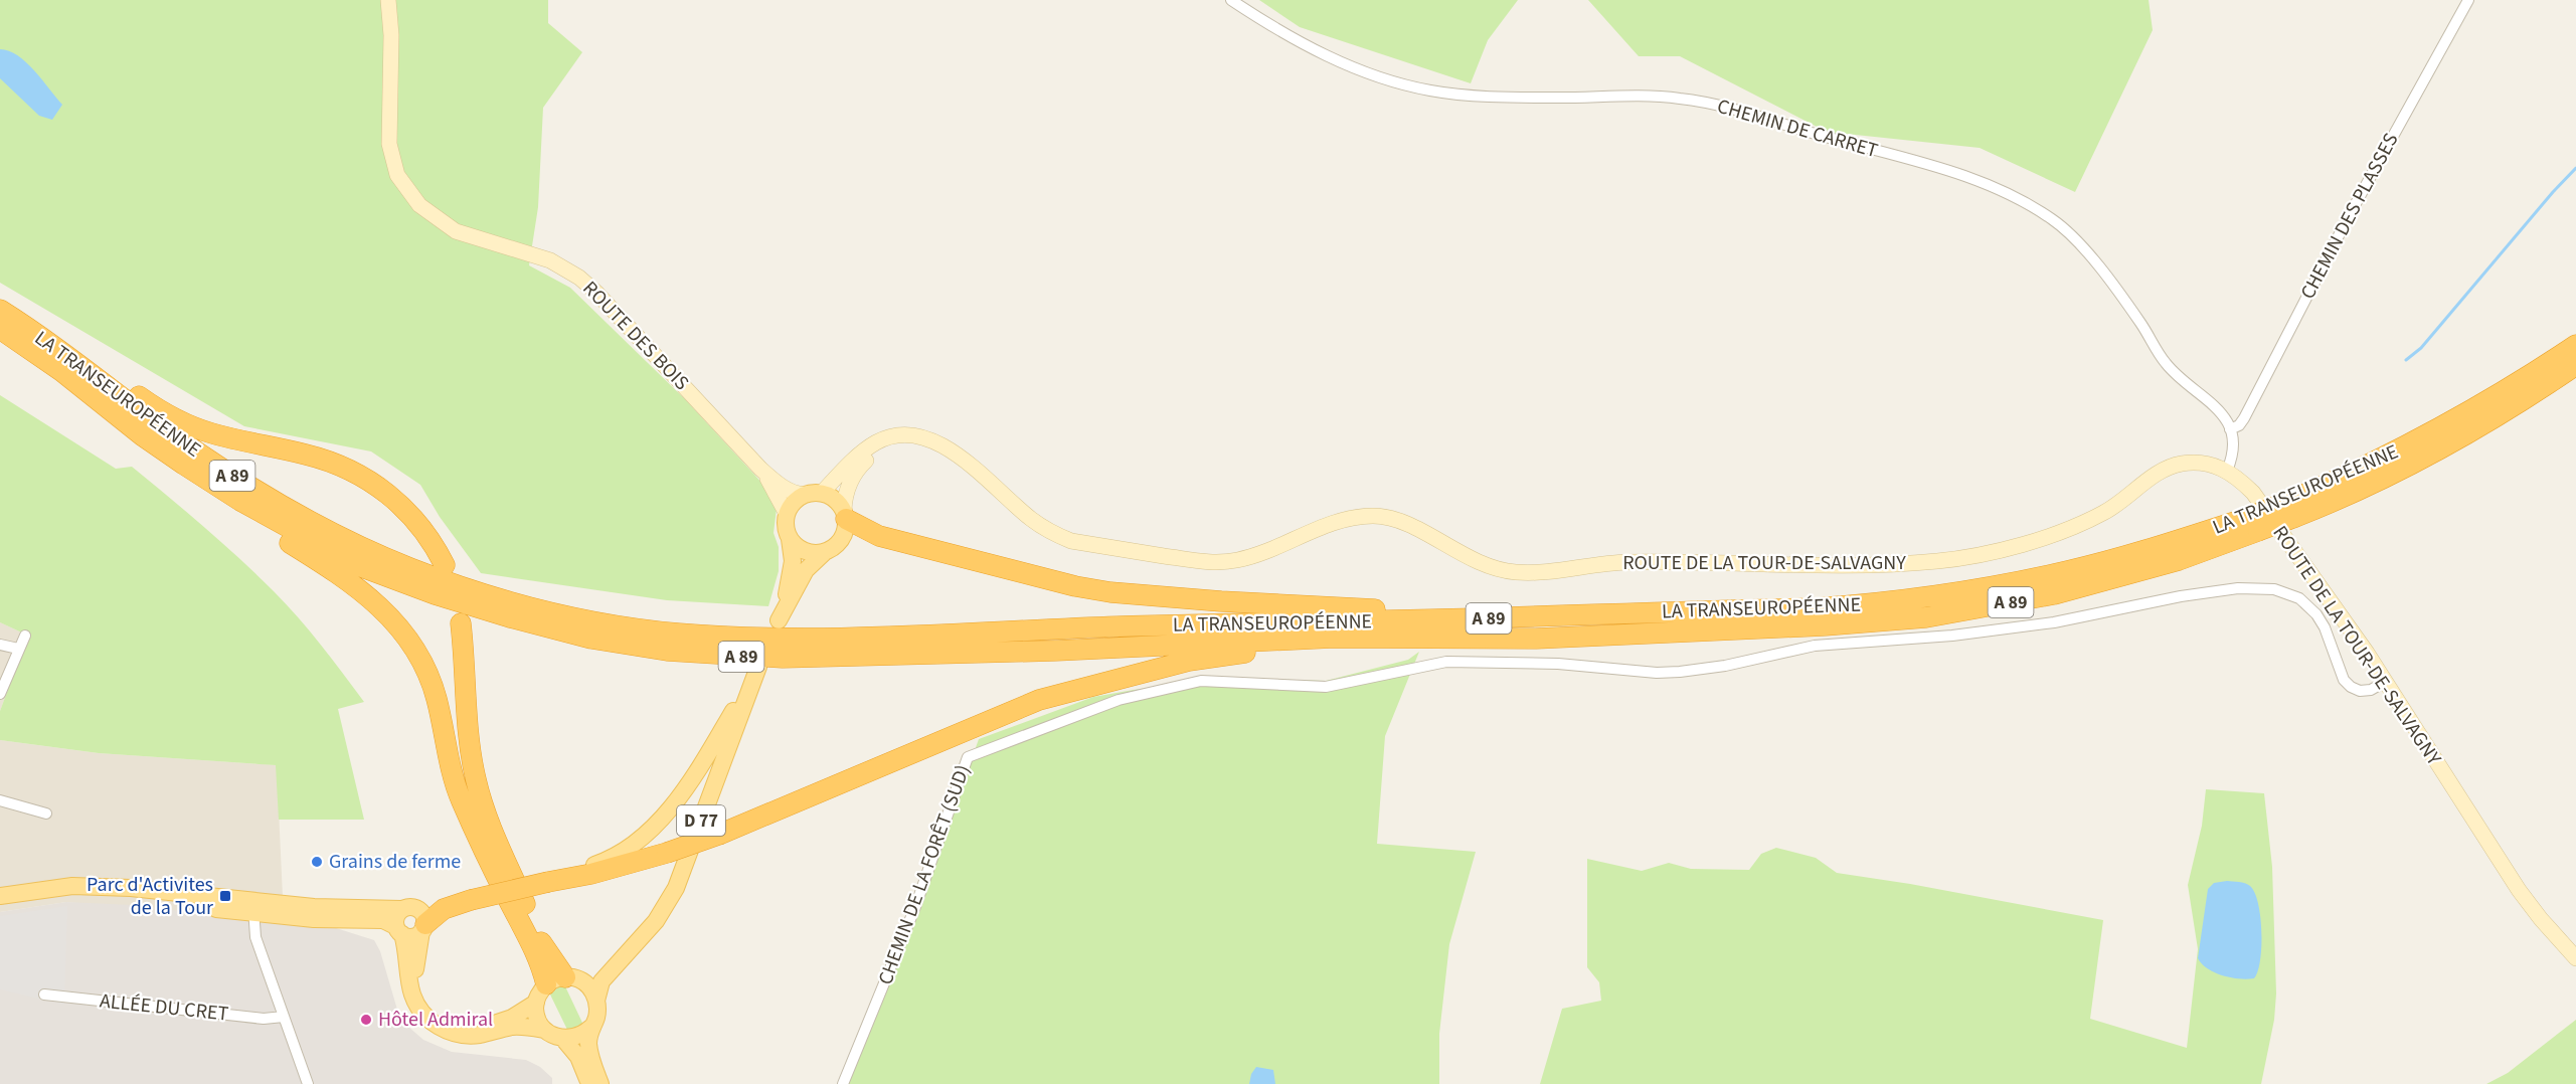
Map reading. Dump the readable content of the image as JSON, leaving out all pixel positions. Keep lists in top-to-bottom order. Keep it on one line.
{"streets":{"highway":["LA TRANSEUROPÉENNE","A 89"],"main road":["D 77"],"street":["CHEMIN DE CARRET","CHEMIN DES PLASSES","ROUTE DES BOIS","ROUTE DE LA TOUR-DE-SALVAGNY","CHEMIN DE LA FORÊT (SUD)","ALLÉE DU CRET"]},"crossings":[["CHEMIN DE CARRET","CHEMIN DES PLASSES"],["ROUTE DES BOIS","ROUTE DE LA TOUR-DE-SALVAGNY"],["ROUTE DE LA TOUR-DE-SALVAGNY","CHEMIN DE LA FORÊT (SUD)"]],"places":{"other":["Grains de ferme","Hôtel Admiral"],"transit":["Parc d'Activites de la Tour"]}}
